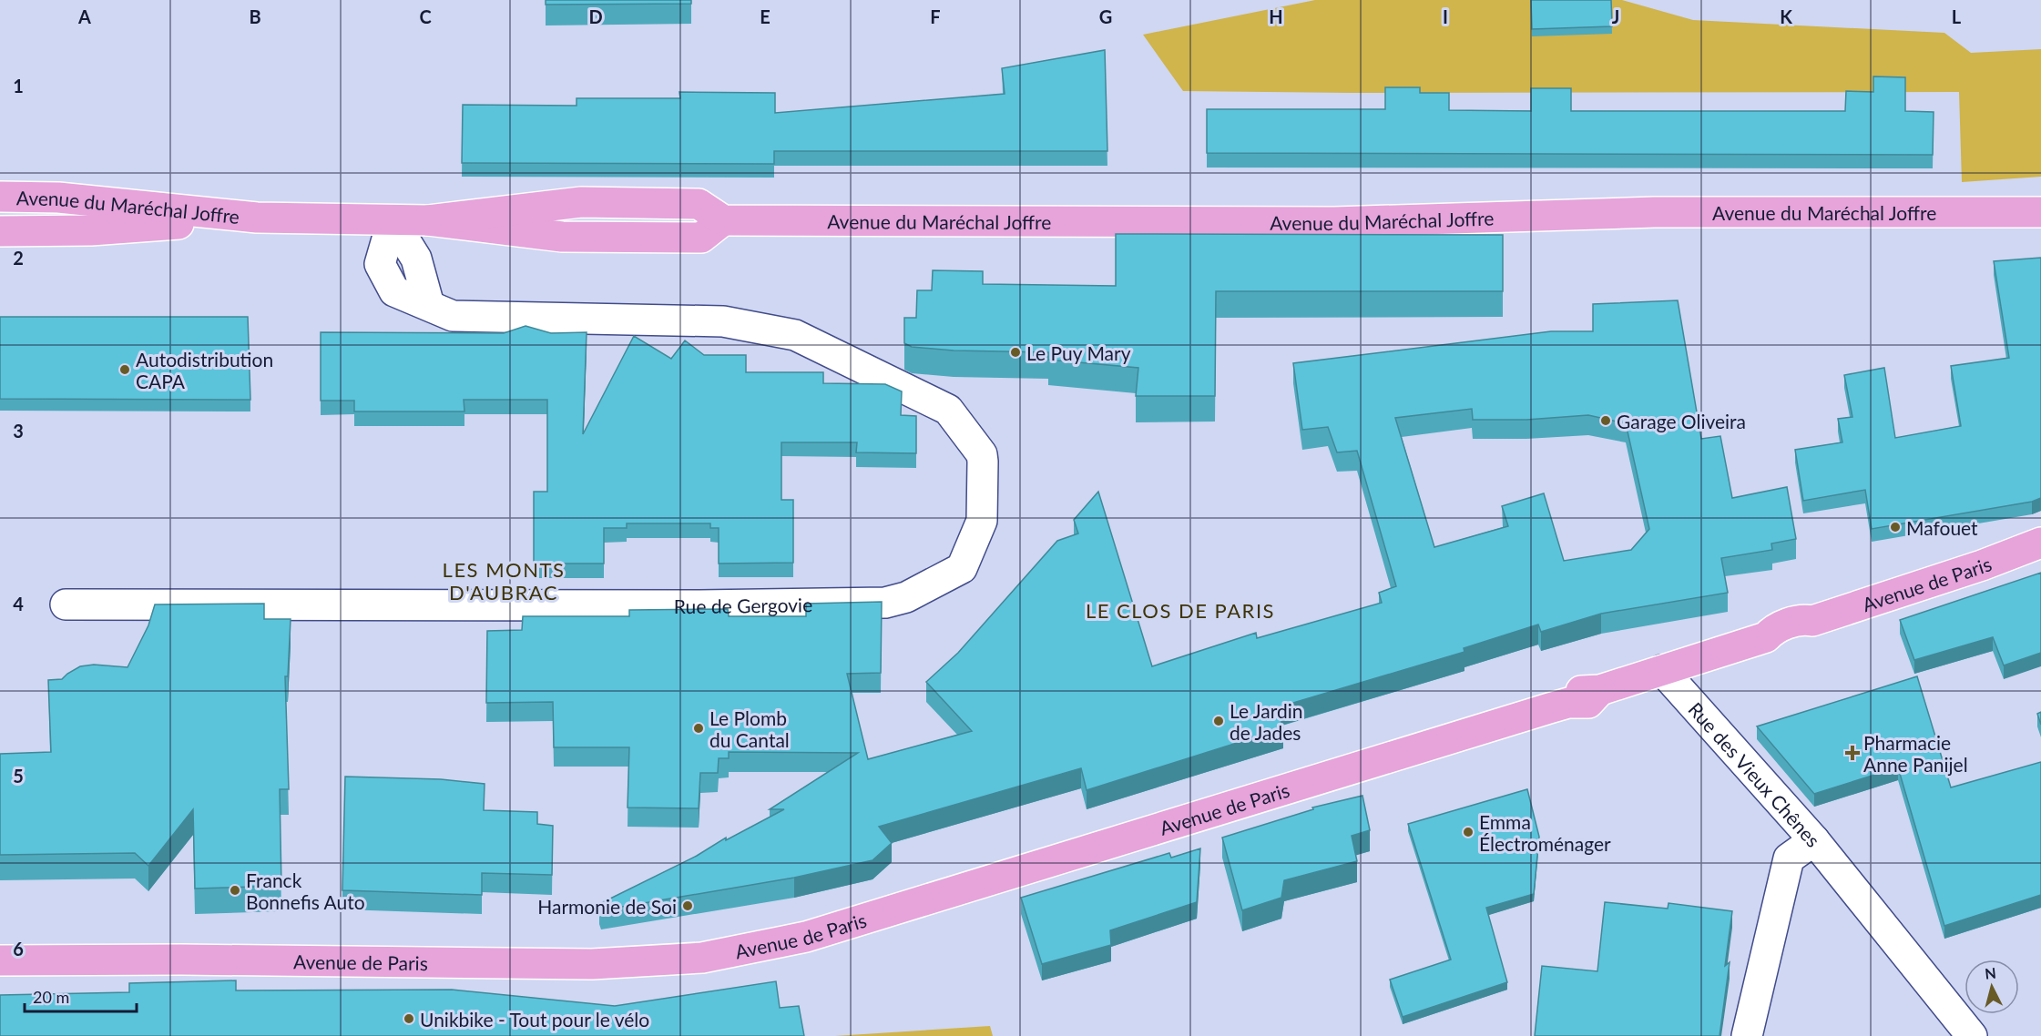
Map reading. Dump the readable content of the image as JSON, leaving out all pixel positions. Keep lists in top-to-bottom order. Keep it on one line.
{"streets":{"main road":["Avenue du Maréchal Joffre","Avenue de Paris"],"street":["Rue de Gergovie","Rue des Vieux Chênes"]},"crossings":[["Avenue du Maréchal Joffre","Rue de Gergovie"],["Avenue de Paris","Rue des Vieux Chênes"]],"districts":["LES MONTS D'AUBRAC","LE CLOS DE PARIS"],"places":{"other":["Le Puy Mary","Autodistribution CAPA","Garage Oliveira","Mafouet","Le Jardin de Jades","Le Plomb du Cantal","Emma Électroménager","Franck Bonnefis Auto","Harmonie de Soi","Unikbike - Tout pour le vélo"],"health":["Pharmacie Anne Panijel"]},"scale_bar":"20 m","north":"top","grid":{"columns":["A","B","C","D","E","F","G","H","I","J","K","L"],"rows":["1","2","3","4","5","6"]}}
